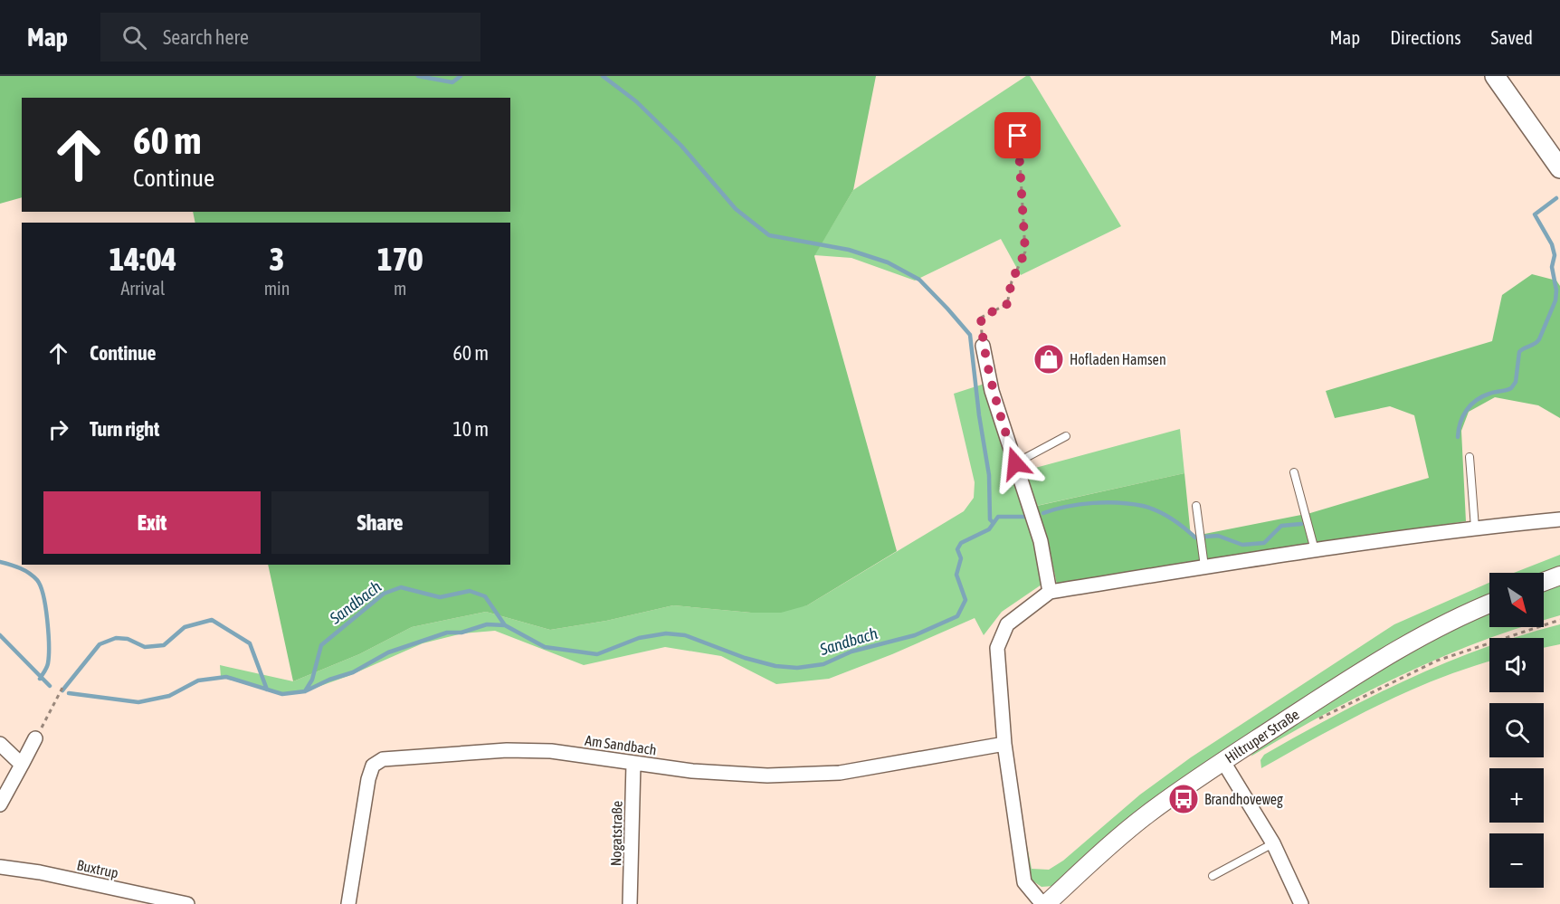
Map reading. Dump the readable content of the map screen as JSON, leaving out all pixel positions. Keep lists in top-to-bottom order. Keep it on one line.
{"streets":{"street":["Hiltruper Straße","Am Sandbach","Nogatstraße","Buxtrup"]},"crossings":[["Hiltruper Straße","Am Sandbach"],["Am Sandbach","Nogatstraße"]],"water":["Sandbach"],"places":{"shop":["Hofladen Hamsen"],"bus stop":["Brandhoveweg"]},"north":"bottom right","page":{"header":"Map","search":"Search here","nav":["Map","Directions","Saved"],"turn":["60 m","Continue"],"eta":["14:04","Arrival","3","min","170","m"],"list":[{"name":"Continue","value":"60 m"},{"name":"Turn right","value":"10 m"}],"buttons":["Exit","Share"],"map_buttons":["+","−"]}}
